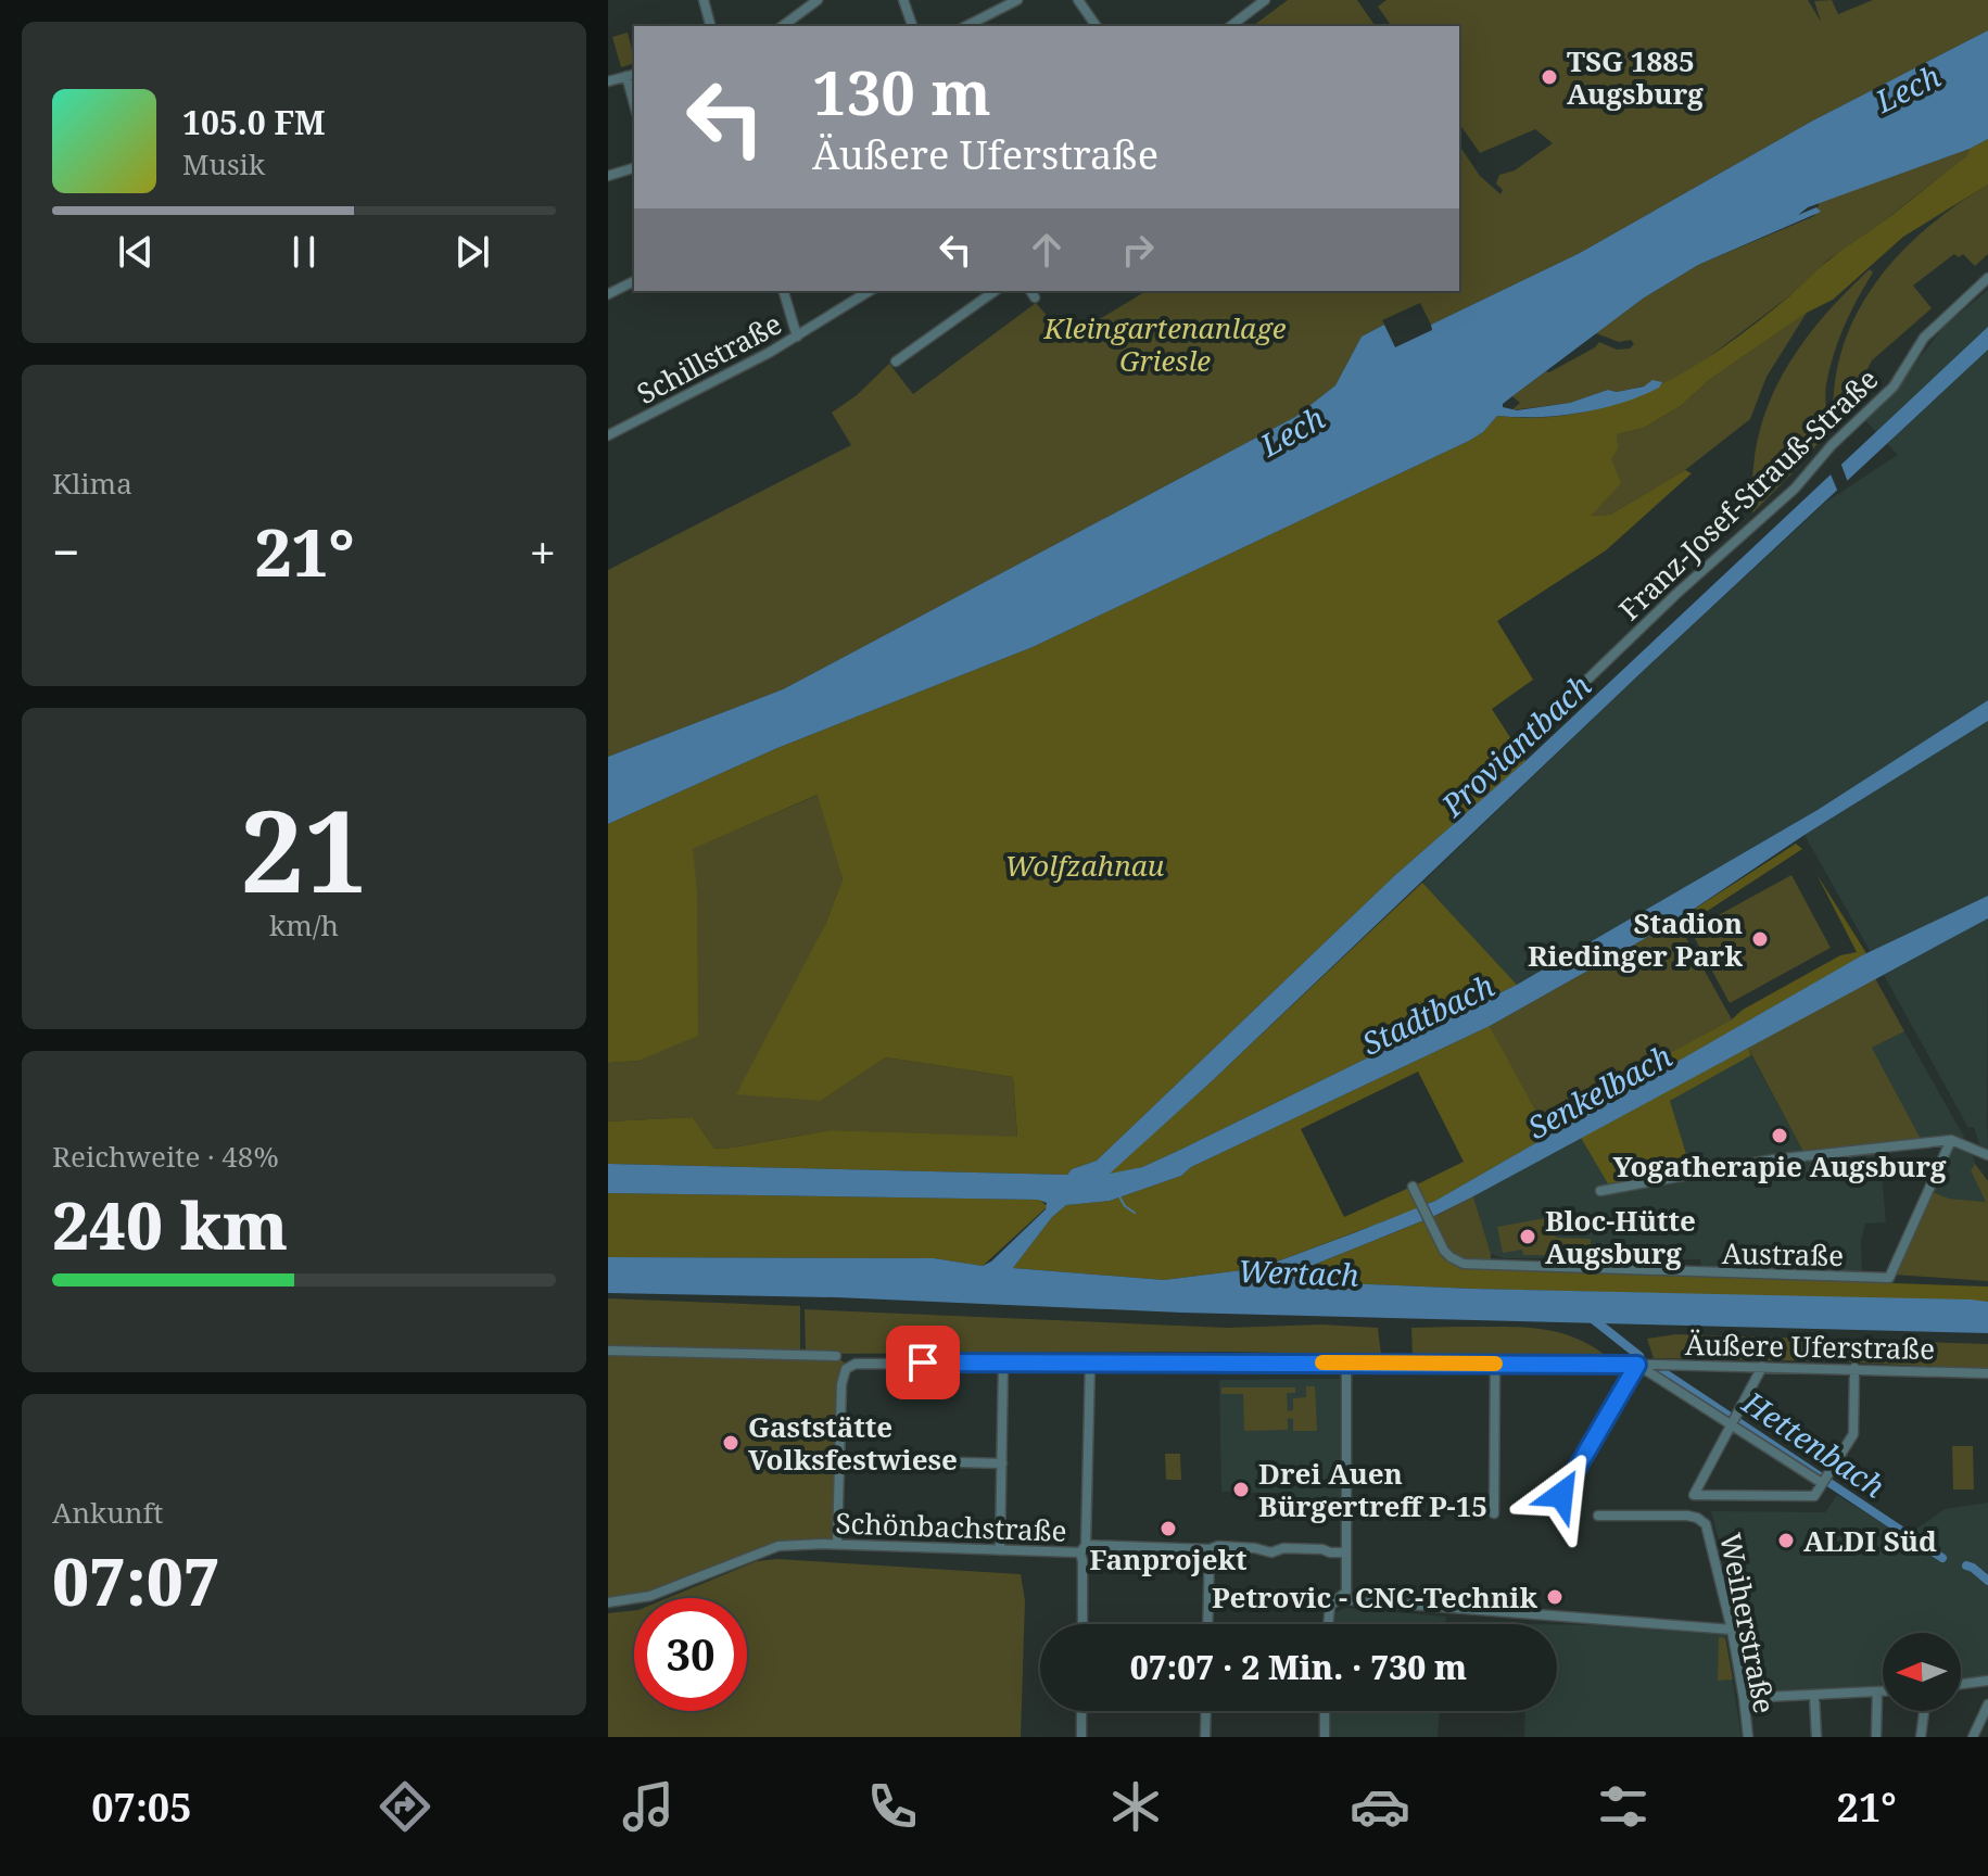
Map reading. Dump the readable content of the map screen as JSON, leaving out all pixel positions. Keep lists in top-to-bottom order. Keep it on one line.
{"streets":{"street":["Schillstraße","Franz-Josef-Strauß-Straße","Austraße","Äußere Uferstraße","Schönbachstraße","Weiherstraße"]},"water":["Lech","Proviantbach","Stadtbach","Senkelbach","Wertach","Hettenbach"],"parks":["Kleingartenanlage Griesle","Wolfzahnau"],"places":["TSG 1885 Augsburg","Stadion Riedinger Park","Yogatherapie Augsburg","Bloc-Hütte Augsburg","Gaststätte Volksfestwiese","Drei Auen Bürgertreff P-15","Fanprojekt","ALDI Süd","Petrovic - CNC-Technik"],"north":"left","page":{"turn":["130 m","Äußere Uferstraße"],"song":["105.0 FM","Musik"],"tile":["Klima",["21","km/h"],["Reichweite · 48%","240 km"],["Ankunft","07:07"]],"heat":["−","21°","+"],"limit":"30","trip":"07:07 · 2 Min. · 730 m","tabs":["07:05","21°"]}}
